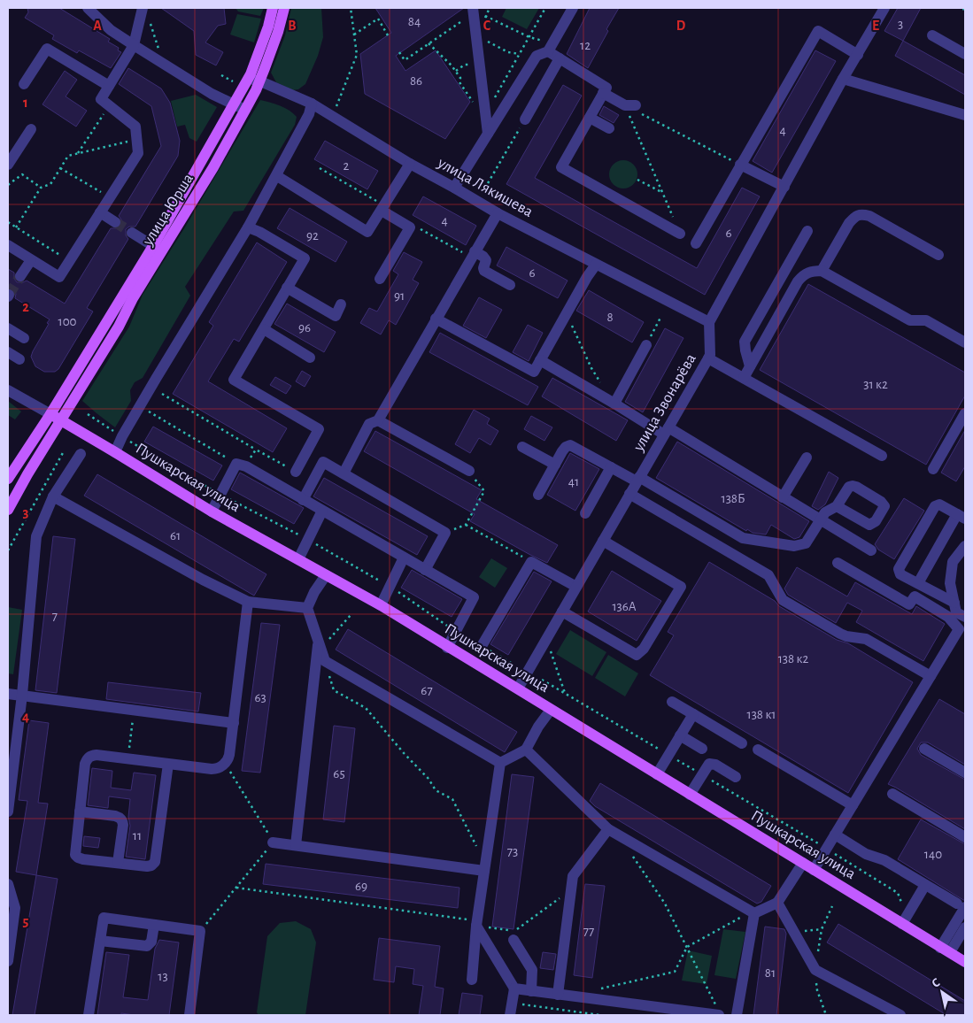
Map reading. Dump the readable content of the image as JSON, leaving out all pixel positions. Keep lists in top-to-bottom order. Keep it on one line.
{"streets":{"main road":["улица Юрша","Пушкарская улица"],"street":["улица Лякишева","улица Звонарёва"]},"crossings":[["улица Лякишева","улица Юрша"],["улица Лякишева","улица Звонарёва"],["улица Юрша","Пушкарская улица"],["улица Звонарёва","Пушкарская улица"]],"house_numbers":["84","3","12","86","4","2","4","6","92","6","91","8","100","96","31 к2","41","138Б","61","136А","7","138 к2","67","63","138 к1","65","11","73","140","69","77","81","13"],"north":"top left","grid":{"columns":["A","B","C","D","E"],"rows":["1","2","3","4","5"]}}
